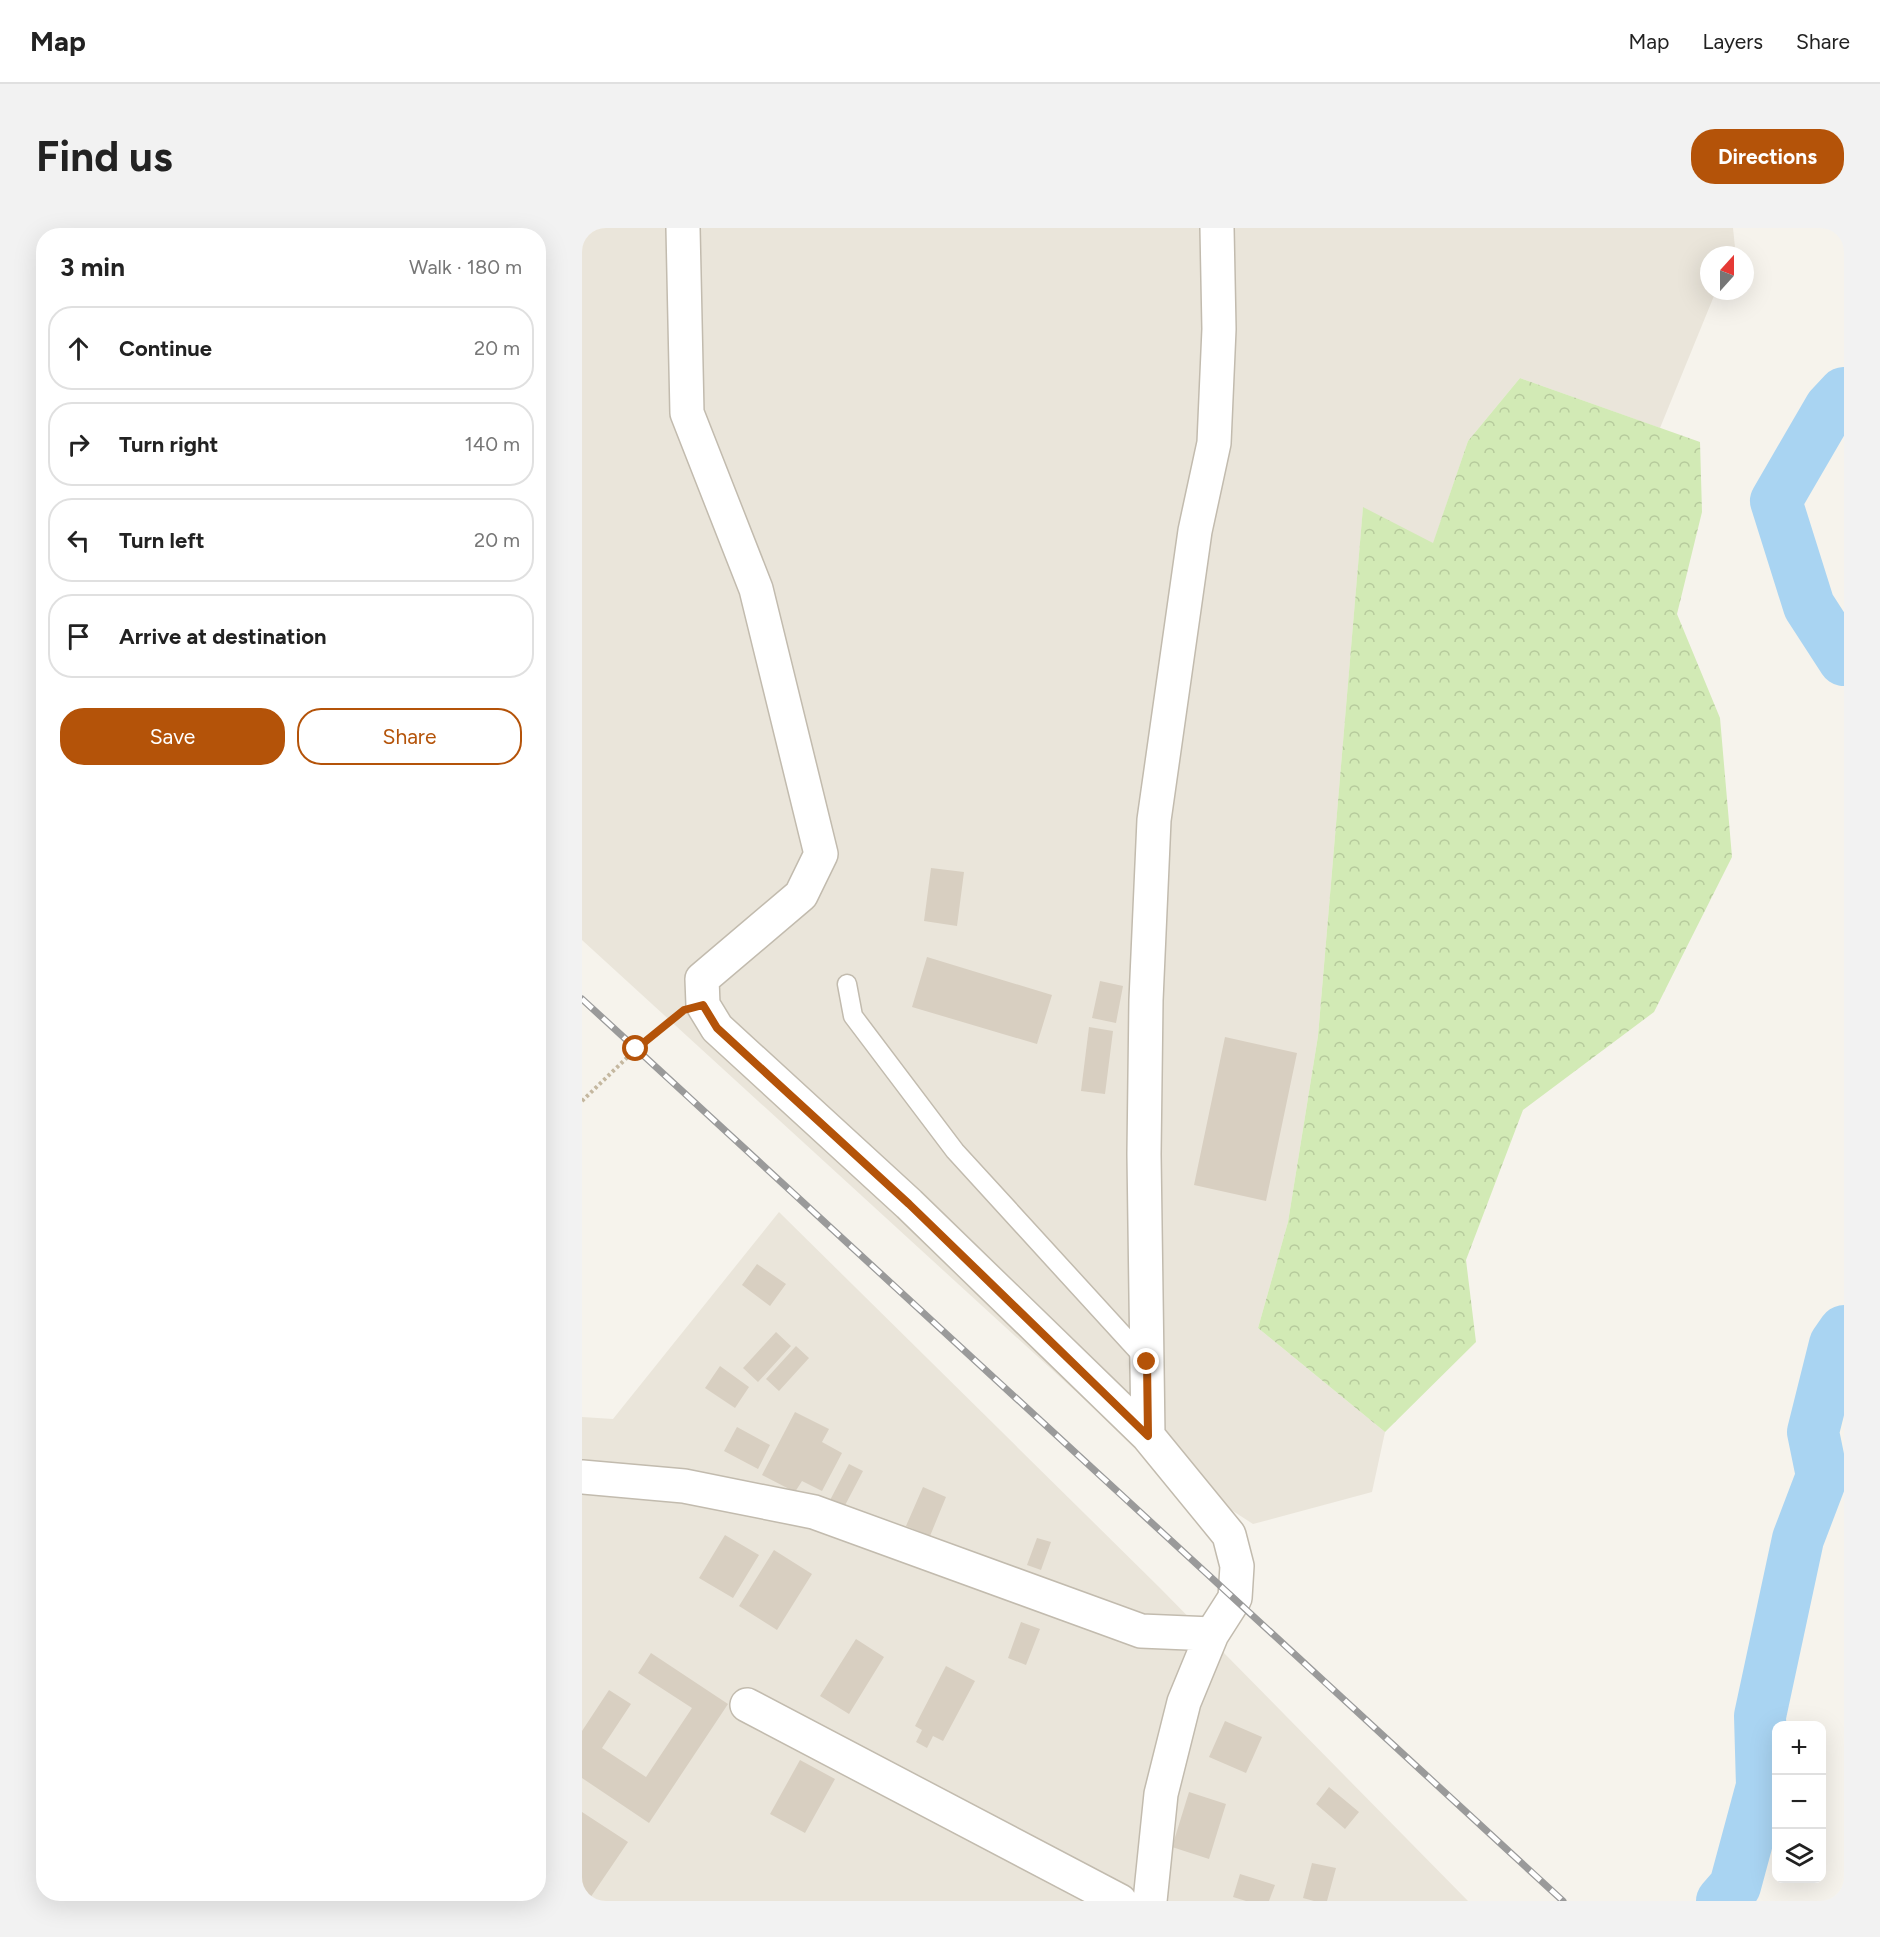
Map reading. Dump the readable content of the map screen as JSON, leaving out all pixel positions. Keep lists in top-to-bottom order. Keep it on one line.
{"north":"top","page":{"header":"Map","nav":["Map","Layers","Share"],"buttons":["Directions",["Save","Share"]],"title":"Find us","heading":["3 min","Walk · 180 m"],"list":[["Continue","20 m"],["Turn right","140 m"],["Turn left","20 m"],"Arrive at destination"],"map_buttons":["+","−"]}}
